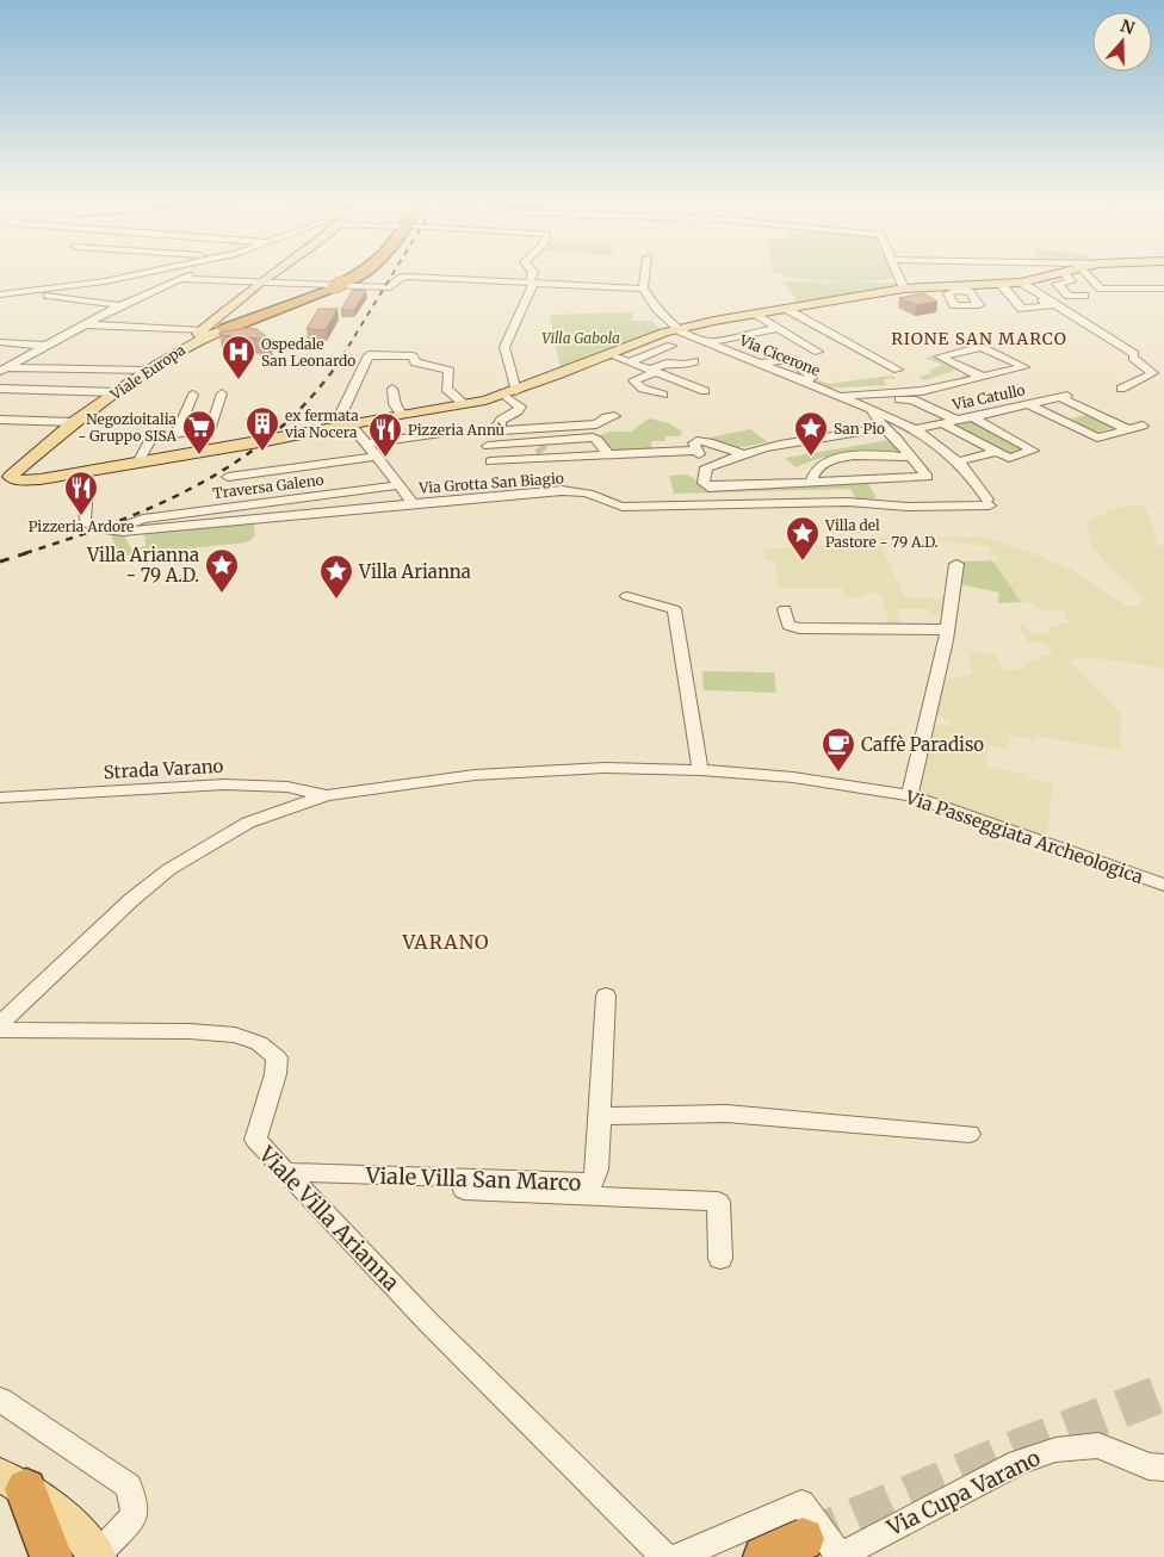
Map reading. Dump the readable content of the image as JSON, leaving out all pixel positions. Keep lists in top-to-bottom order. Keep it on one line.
{"streets":{"main road":["Viale Europa"],"street":["Via Cicerone","Via Catullo","Via Grotta San Biagio","Traversa Galeno","Strada Varano","Via Passeggiata Archeologica","Viale Villa San Marco","Viale Villa Arianna","Via Cupa Varano"]},"crossings":[["Via Cicerone","Via Catullo"],["Via Cicerone","Via Grotta San Biagio"],["Via Grotta San Biagio","Traversa Galeno"],["Strada Varano","Via Passeggiata Archeologica"],["Viale Villa San Marco","Viale Villa Arianna"]],"districts":["RIONE SAN MARCO","VARANO"],"parks":["Villa Gabola"],"places":{"hospital":["Ospedale San Leonardo"],"building":["ex fermata via Nocera"],"supermarket":["Negozioitalia - Gruppo SISA"],"place":["San Pio","Villa del Pastore - 79 A.D.","Villa Arianna - 79 A.D.","Villa Arianna"],"restaurant":["Pizzeria Annù","Pizzeria Ardore"],"cafe":["Caffè Paradiso"]},"north":"top"}
